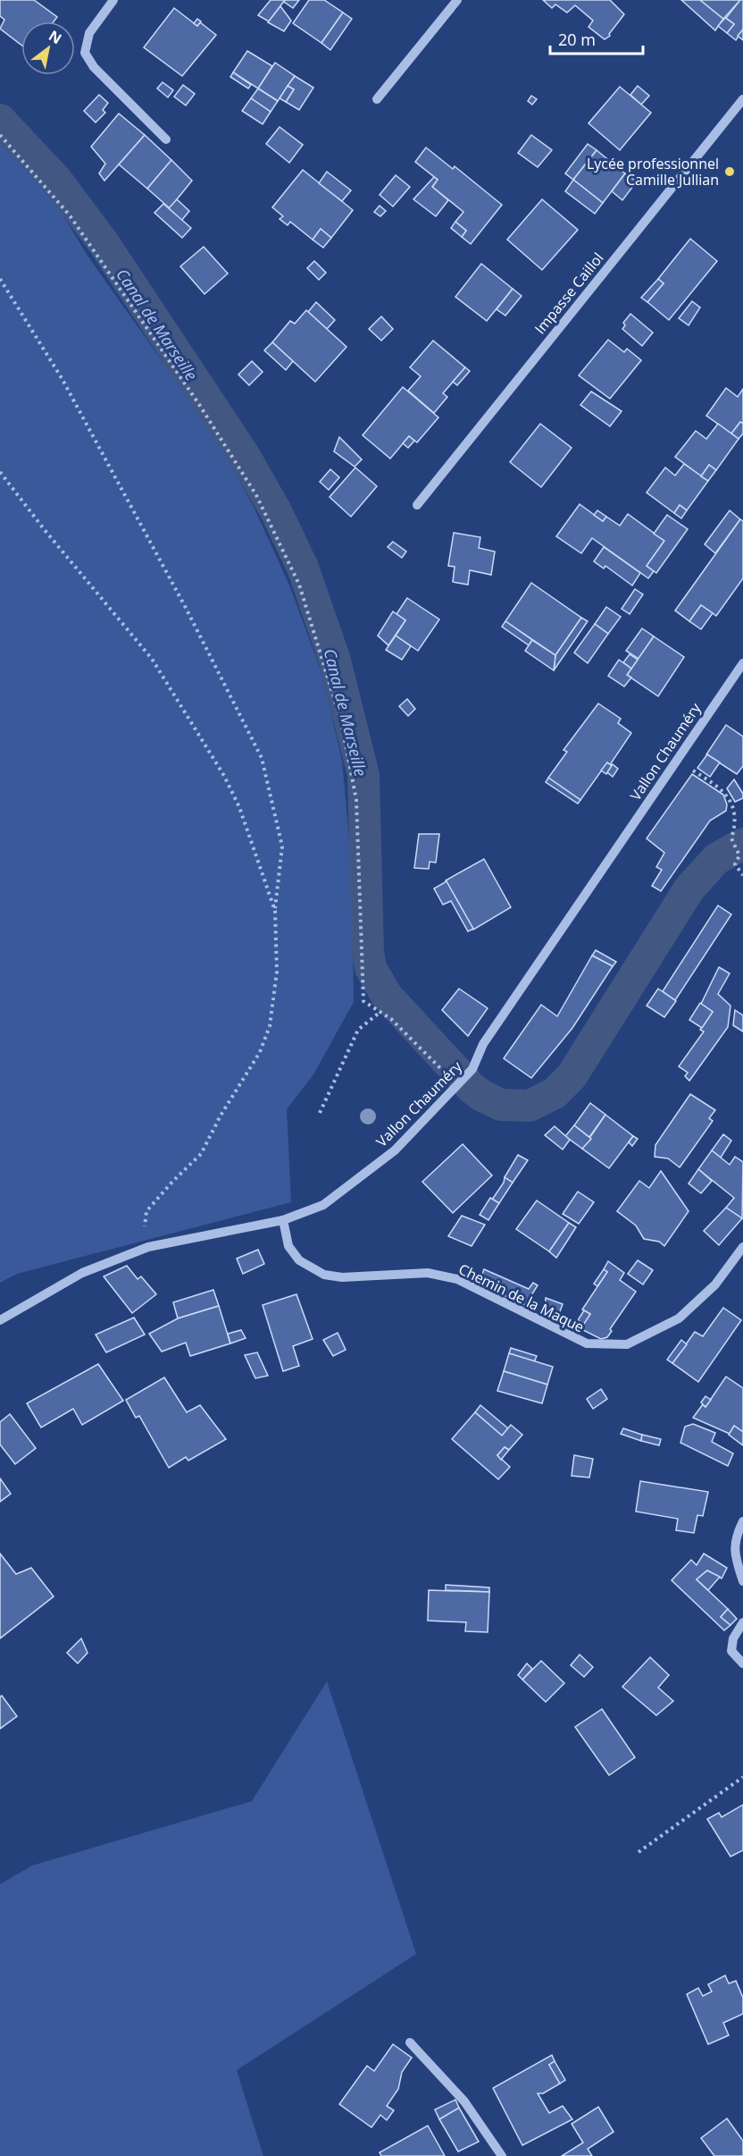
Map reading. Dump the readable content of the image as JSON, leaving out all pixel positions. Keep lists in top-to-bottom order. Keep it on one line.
{"streets":{"street":["Impasse Caillol","Vallon Chauméry","Chemin de la Maque"]},"crossings":[["Vallon Chauméry","Chemin de la Maque"]],"water":["Canal de Marseille"],"places":["Lycée professionnel Camille Jullian"],"scale_bar":"20 m","north":"top right"}
